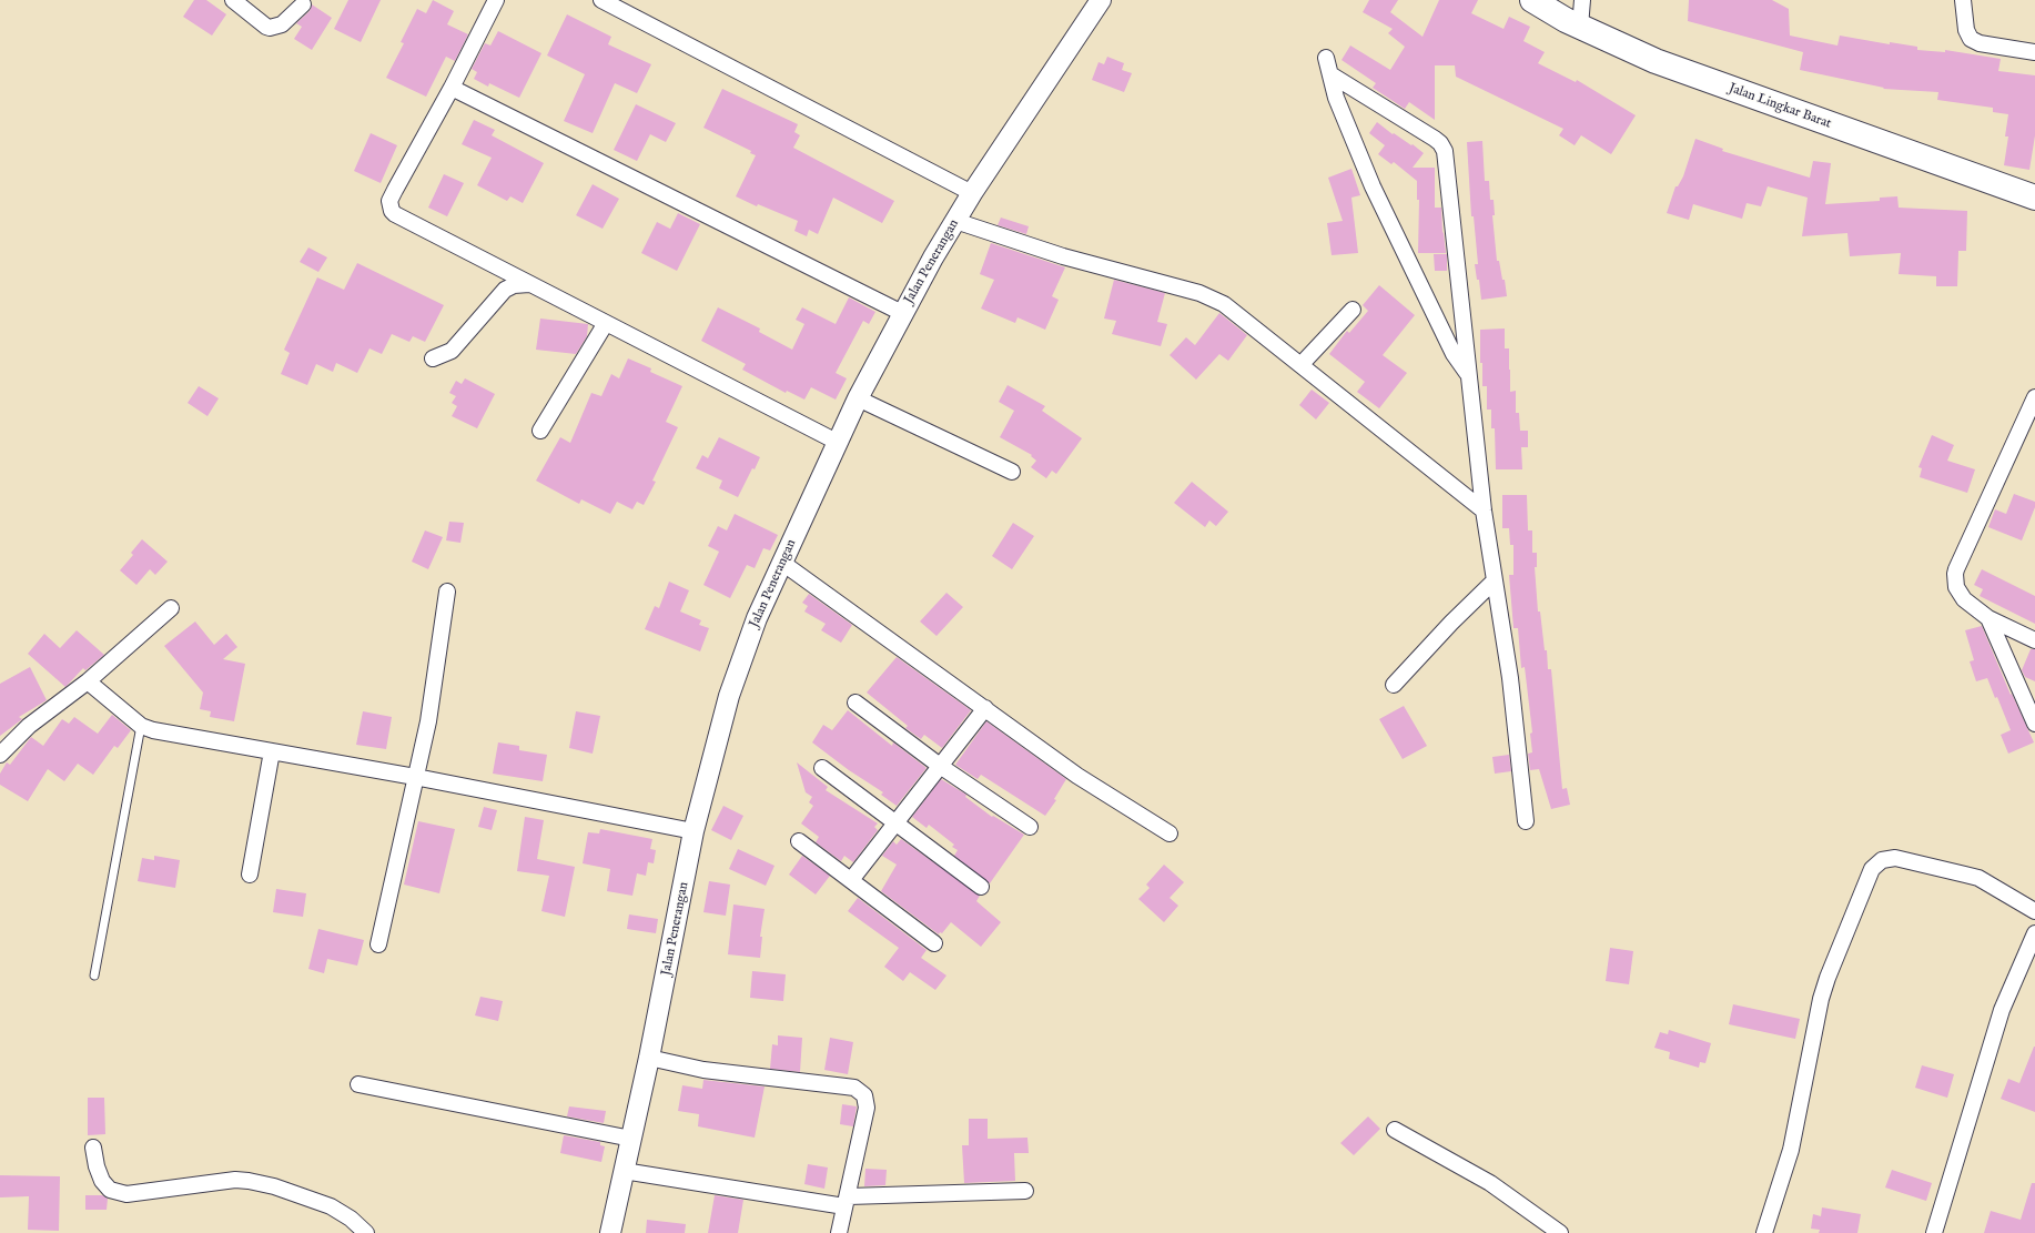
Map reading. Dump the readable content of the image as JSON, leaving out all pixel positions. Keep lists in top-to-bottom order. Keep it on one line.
{"streets":{"highway":["Jalan Lingkar Barat"],"street":["Jalan Penerangan"]}}
